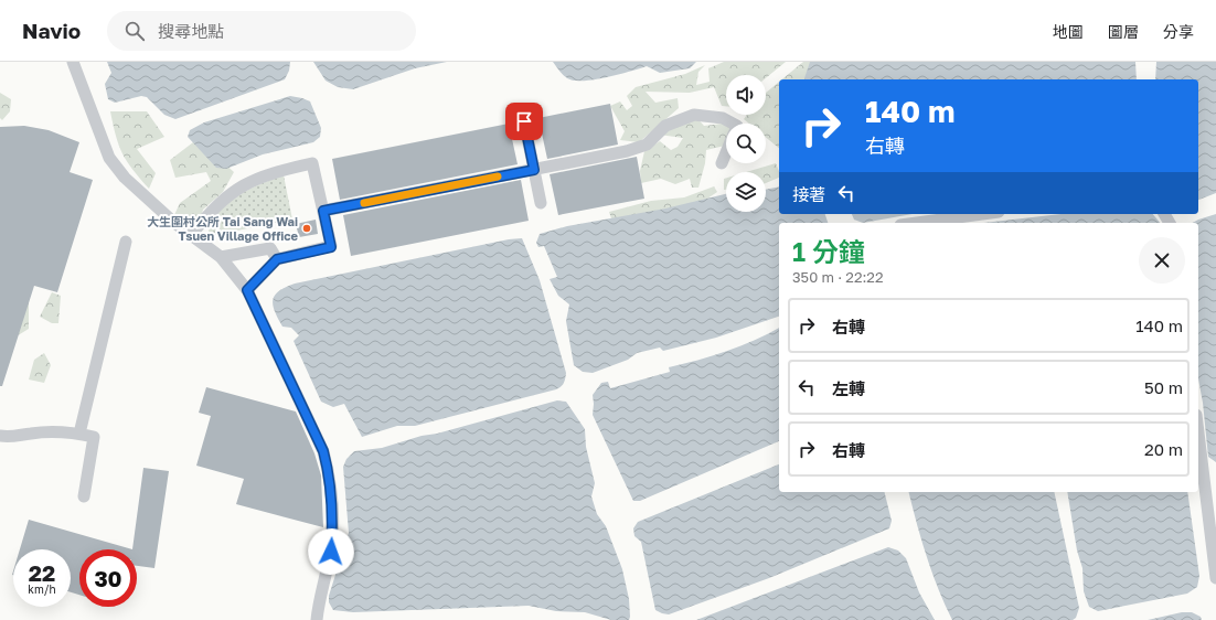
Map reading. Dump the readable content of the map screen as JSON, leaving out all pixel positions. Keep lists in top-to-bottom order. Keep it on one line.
{"places":["大生圍村公所 Tai Sang Wai Tsuen Village Office"],"page":{"header":"Navio","search":"搜尋地點","nav":["地圖","圖層","分享"],"turn":["140 m","右轉"],"then":"接著","heading":["1 分鐘","350 m · 22:22"],"list":[{"name":"右轉","value":"140 m"},{"name":"左轉","value":"50 m"},{"name":"右轉","value":"20 m"}],"speed":"22 km/h","limit":"30"}}
